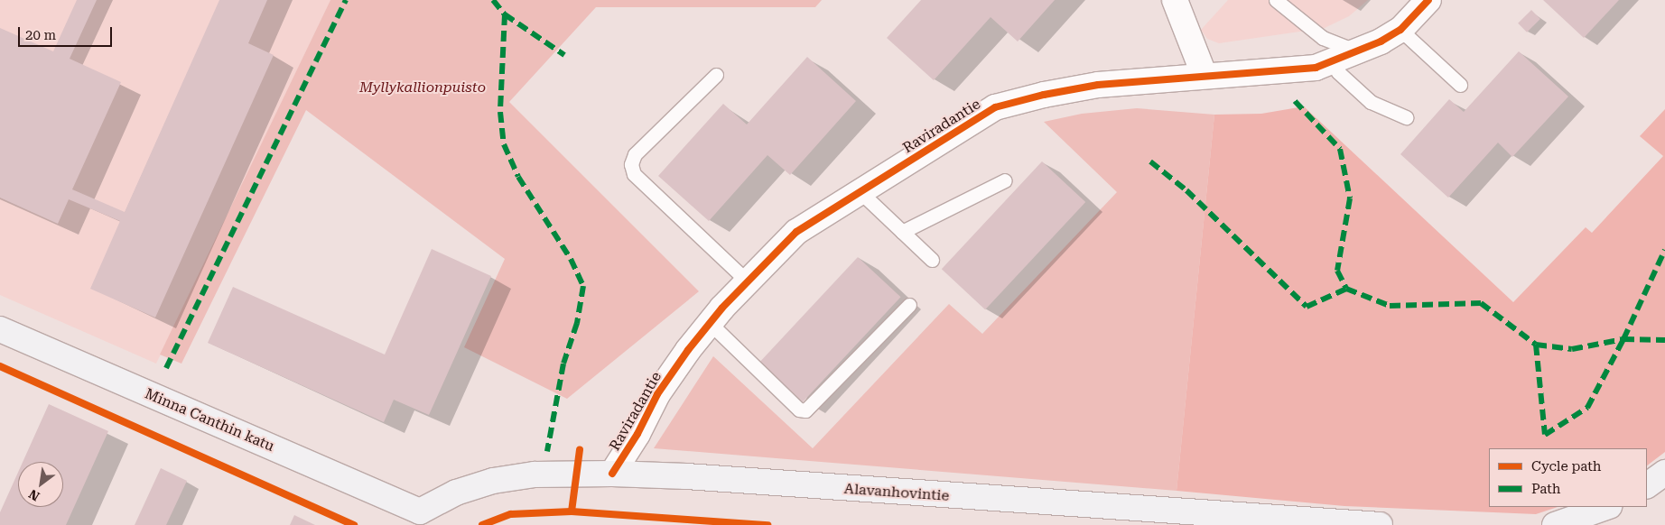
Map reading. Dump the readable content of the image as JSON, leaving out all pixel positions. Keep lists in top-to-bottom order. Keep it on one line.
{"streets":{"main road":["Minna Canthin katu","Alavanhovintie"],"street":["Raviradantie"]},"crossings":[["Raviradantie","Alavanhovintie"],["Minna Canthin katu","Alavanhovintie"]],"parks":["Myllykallionpuisto"],"legend":["Cycle path","Path"],"scale_bar":"20 m","north":"bottom left"}
